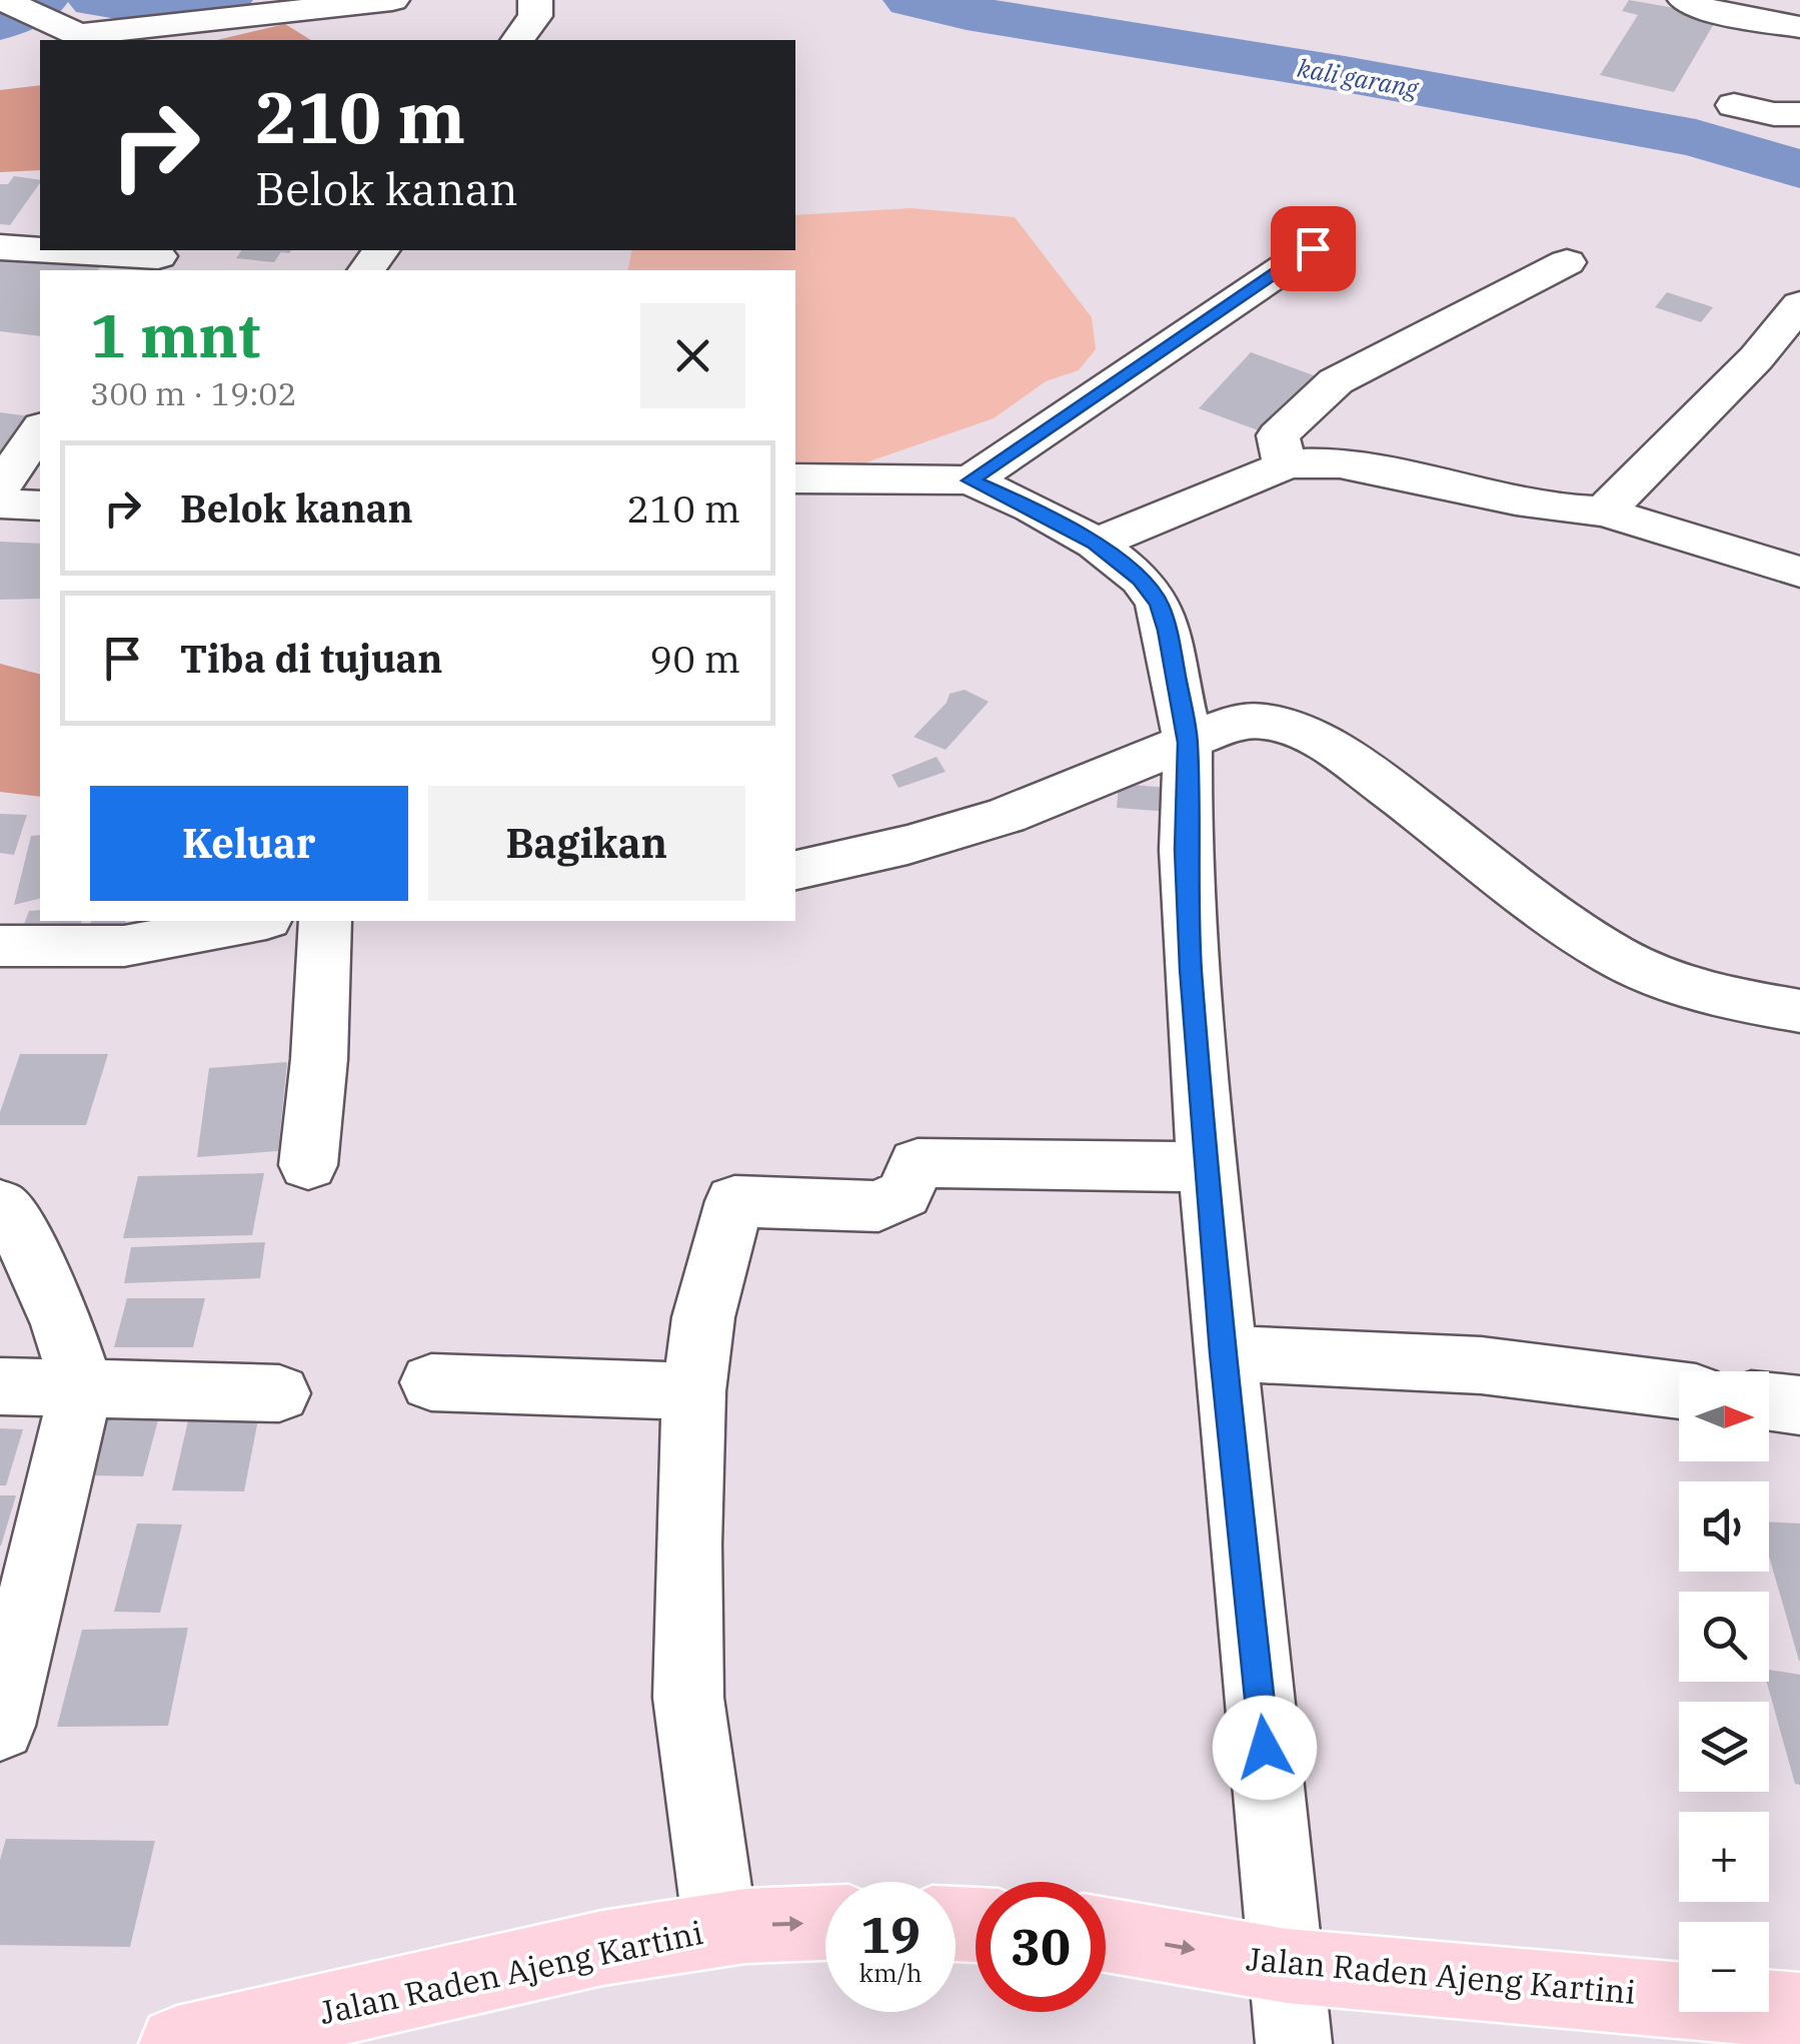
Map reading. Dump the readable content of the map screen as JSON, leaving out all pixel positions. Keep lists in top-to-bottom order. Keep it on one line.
{"streets":{"main road":["Jalan Raden Ajeng Kartini"]},"water":["kali garang"],"north":"right","page":{"turn":["210 m","Belok kanan"],"heading":["1 mnt","300 m · 19:02"],"list":[{"name":"Belok kanan","value":"210 m"},{"name":"Tiba di tujuan","value":"90 m"}],"buttons":["Keluar","Bagikan"],"map_buttons":["+","−"],"speed":"19 km/h","limit":"30"}}
